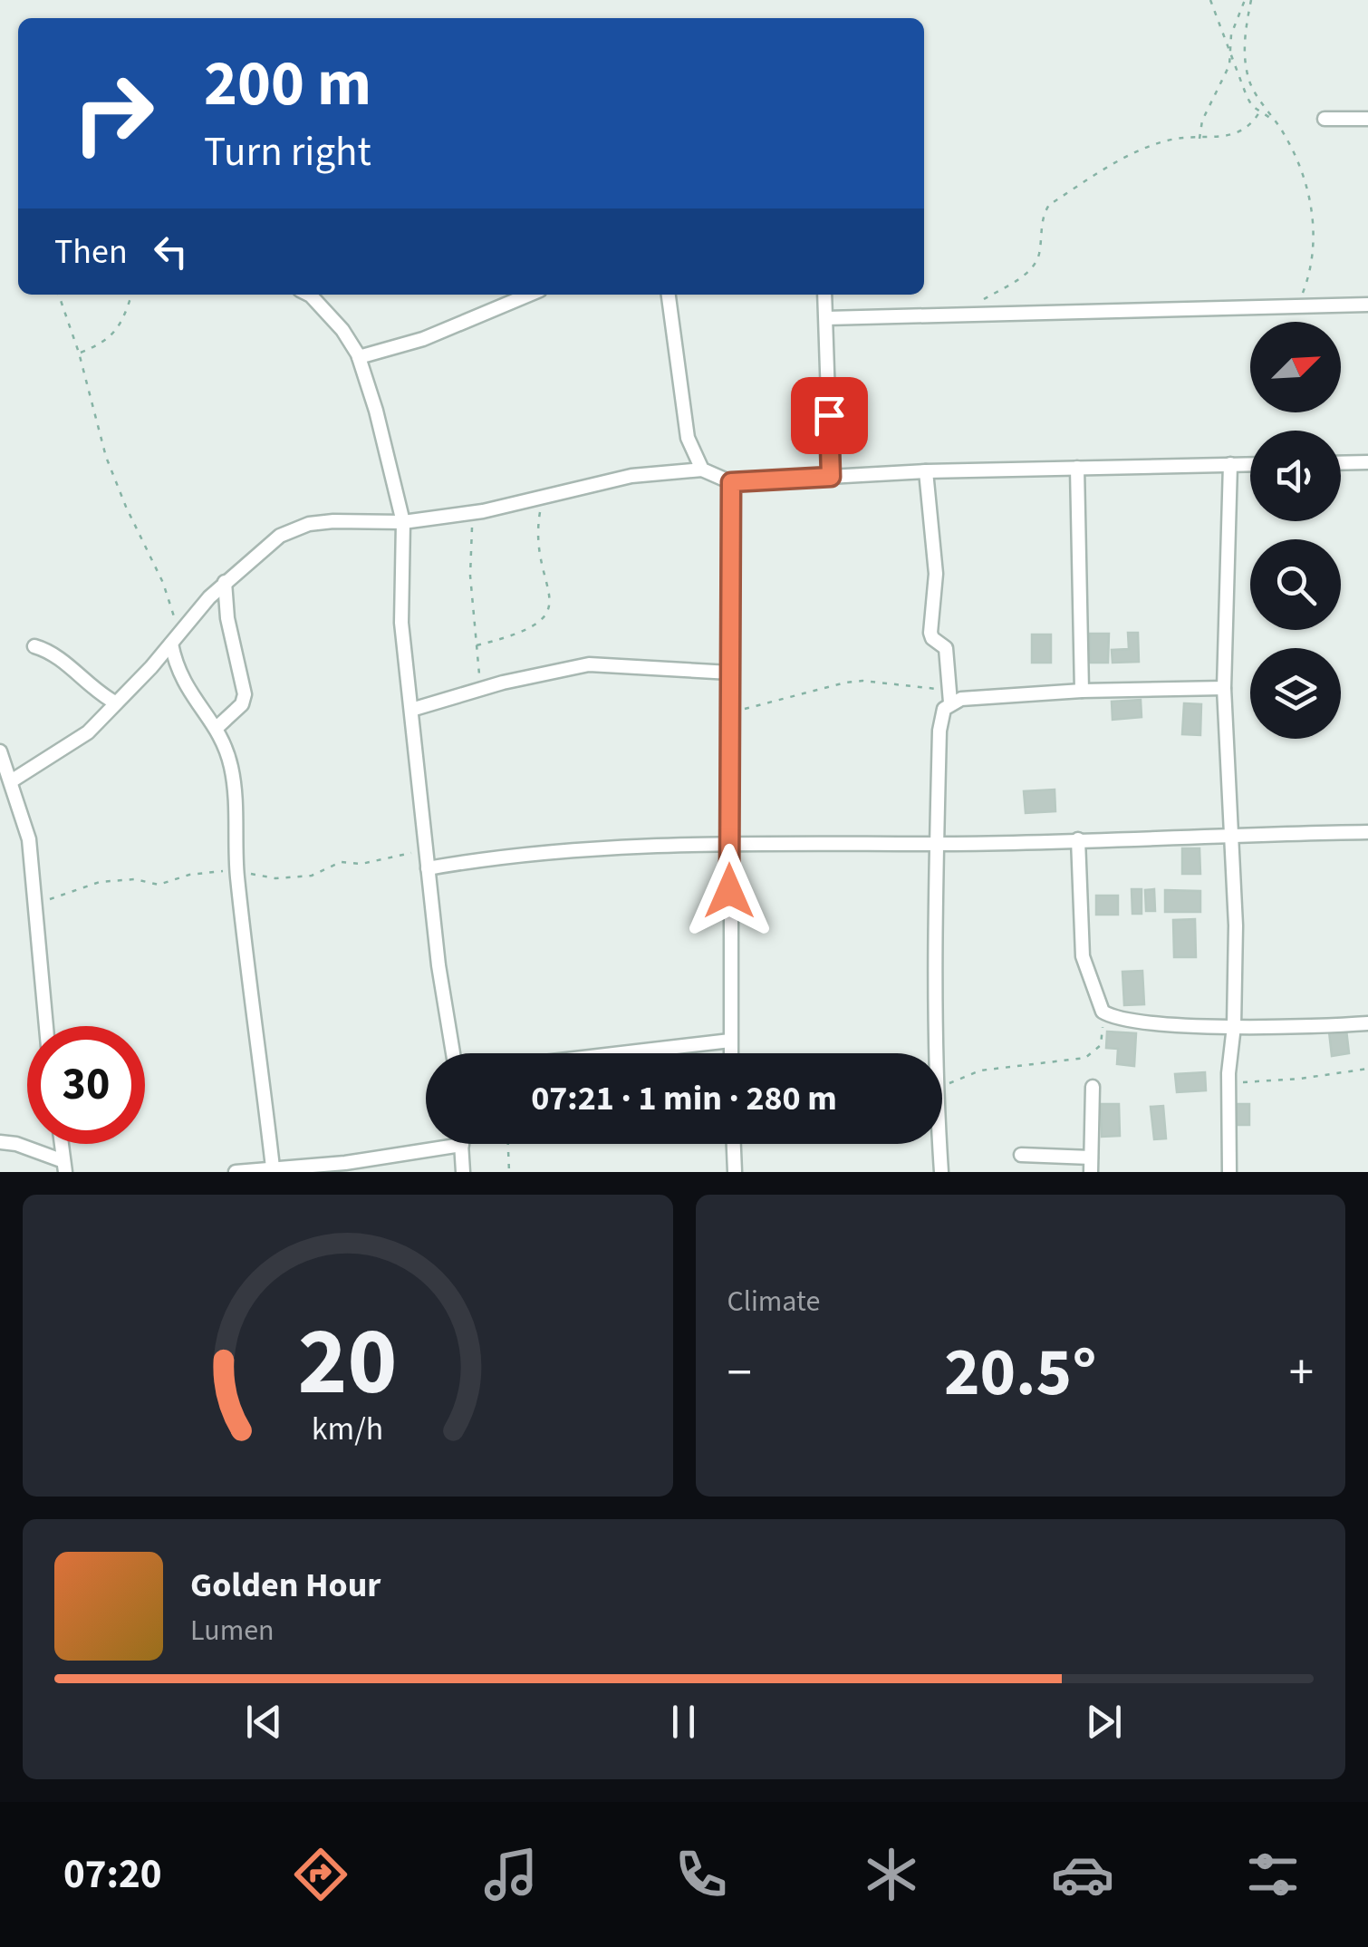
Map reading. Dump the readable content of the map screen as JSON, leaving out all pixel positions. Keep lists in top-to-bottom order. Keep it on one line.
{"north":"top right","page":{"turn":["200 m","Turn right"],"then":"Then","limit":"30","trip":"07:21 · 1 min · 280 m","tile":"Climate","heat":["−","20.5°","+"],"song":["Golden Hour","Lumen"],"tabs":"07:20","gauge":["20","km/h"]}}
